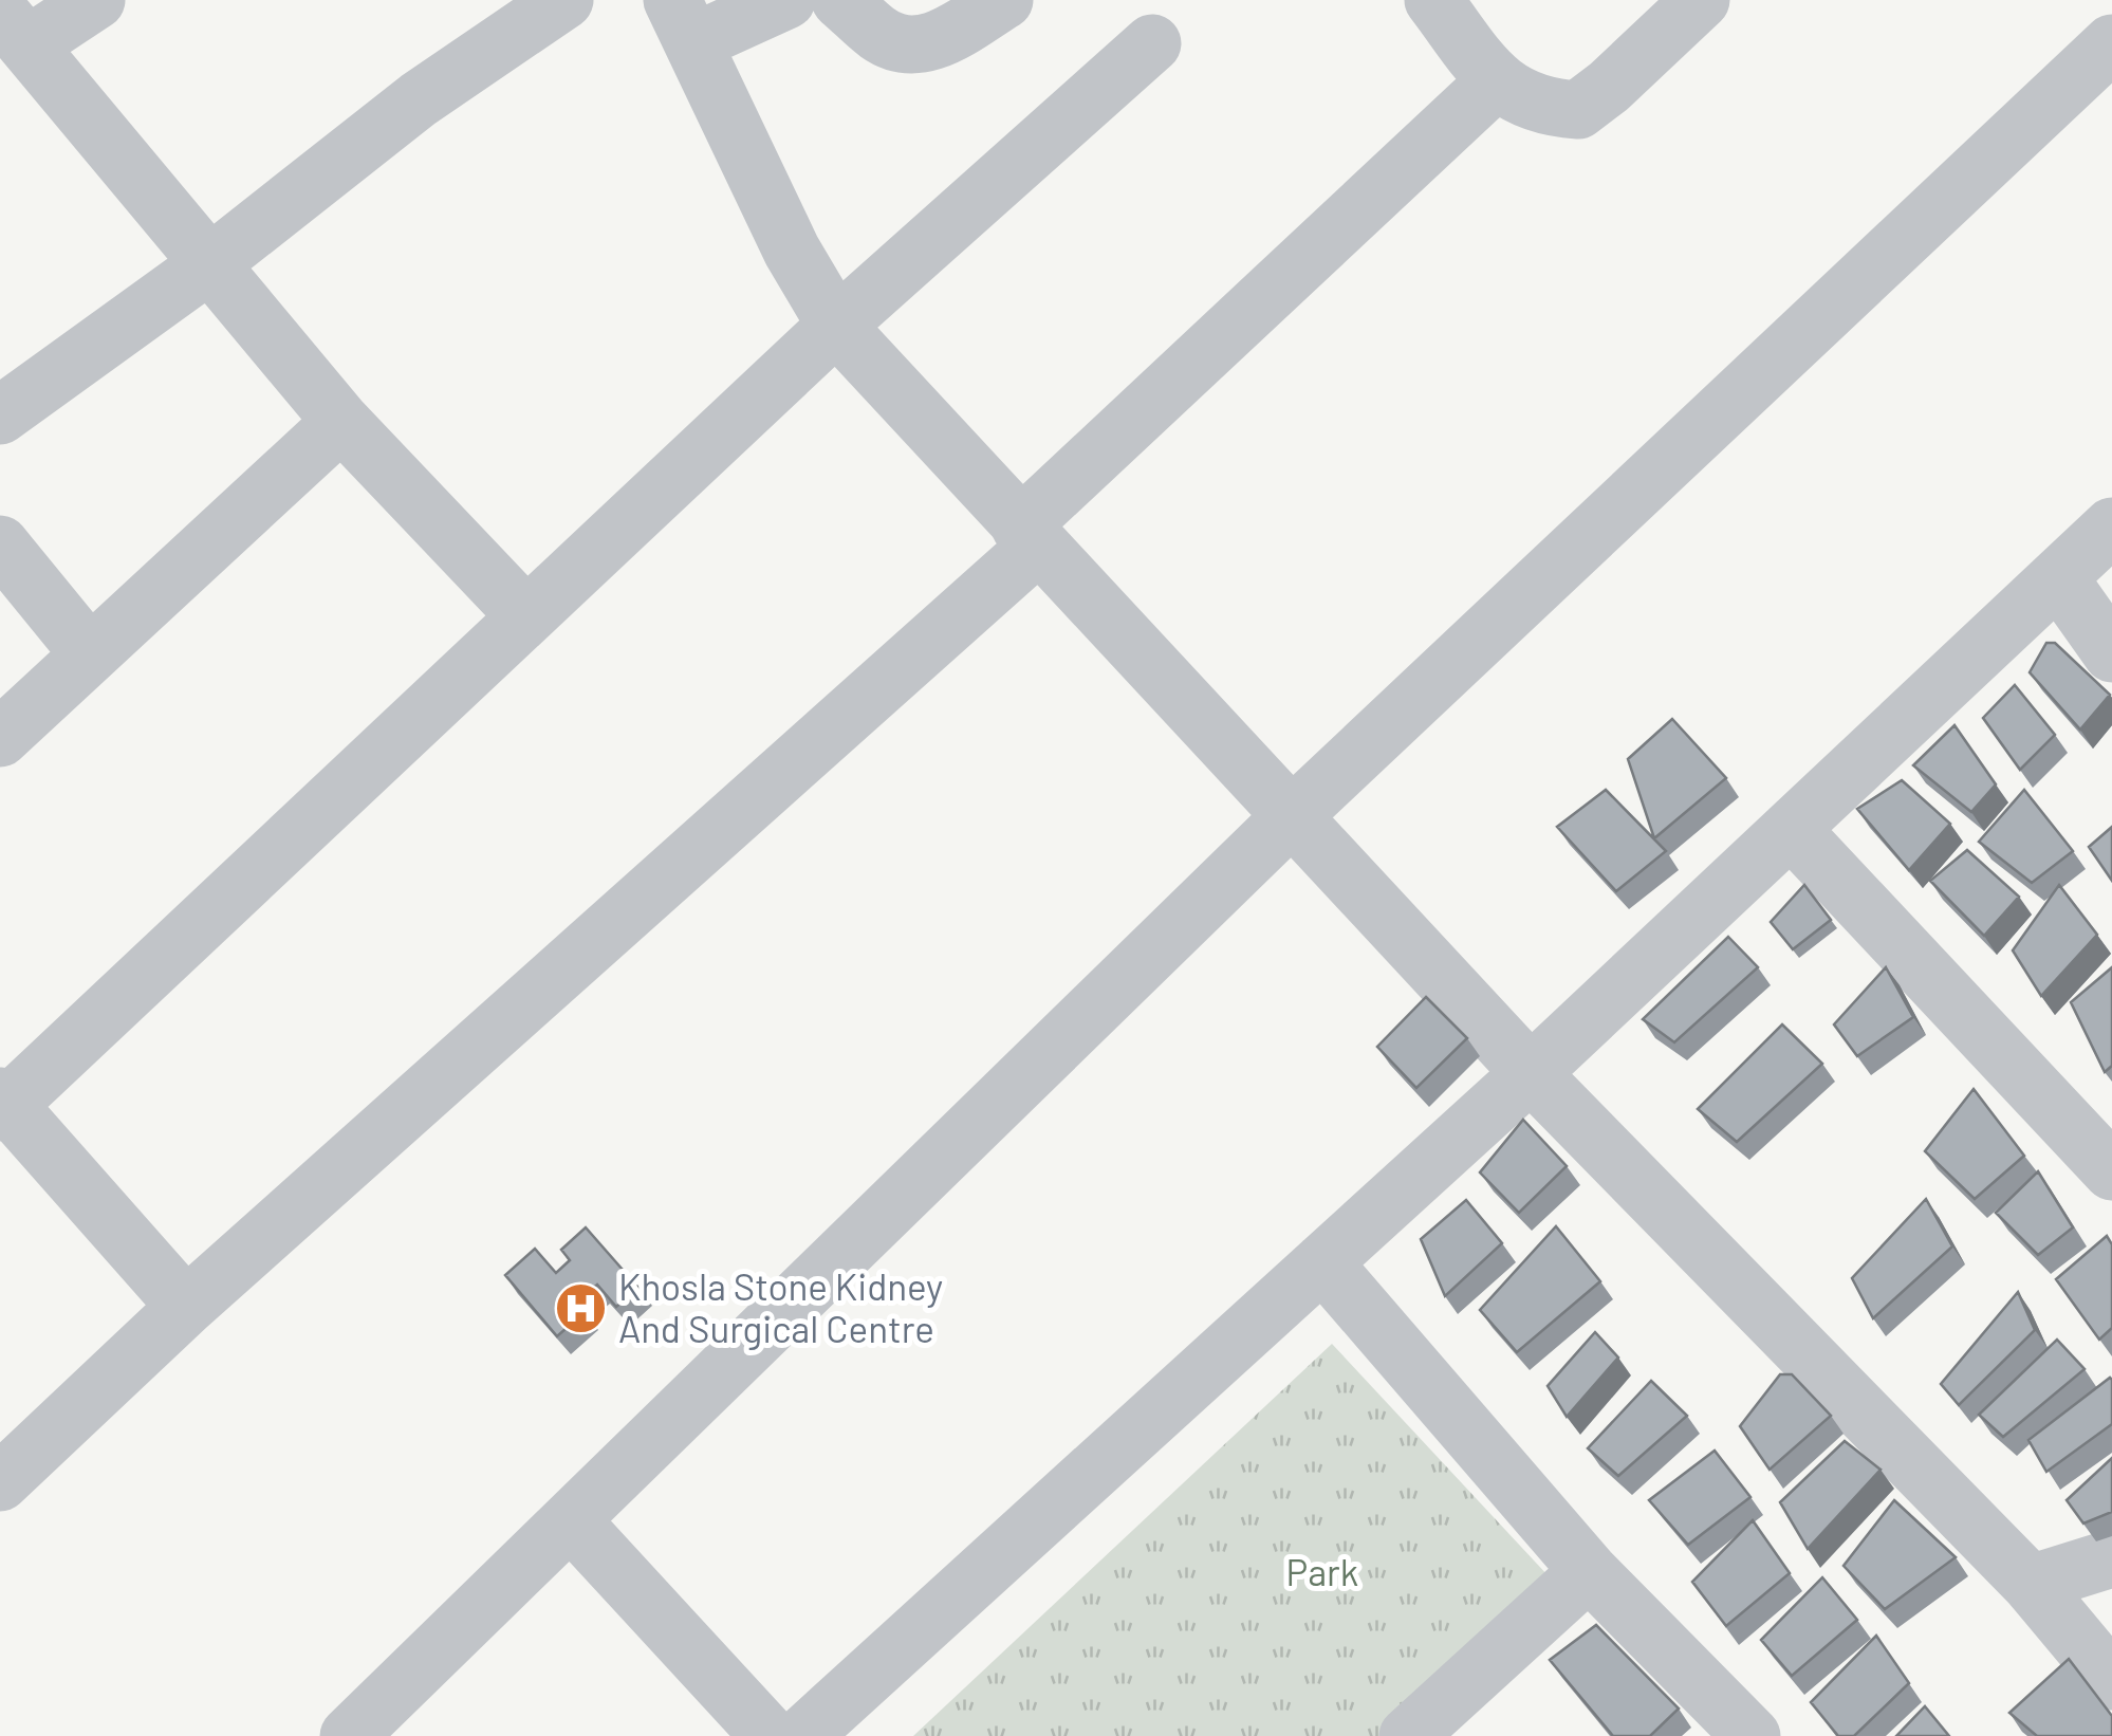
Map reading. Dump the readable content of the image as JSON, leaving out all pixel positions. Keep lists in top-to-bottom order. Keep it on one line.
{"parks":["Park"],"places":{"hospital":["Khosla Stone Kidney And Surgical Centre"]}}
